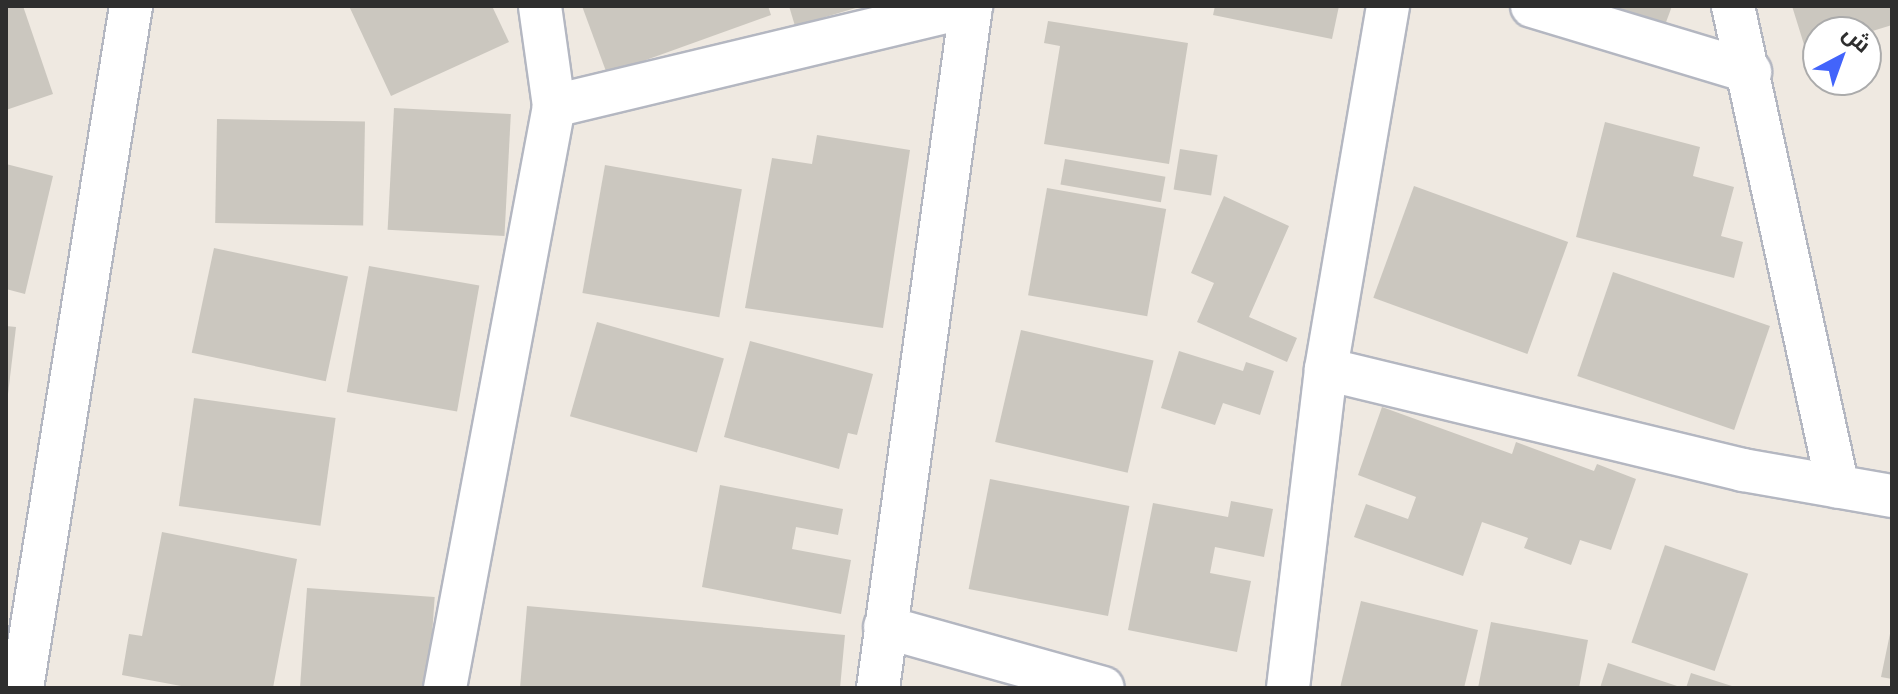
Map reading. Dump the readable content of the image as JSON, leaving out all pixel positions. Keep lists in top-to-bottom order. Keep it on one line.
{"north":"top right"}
